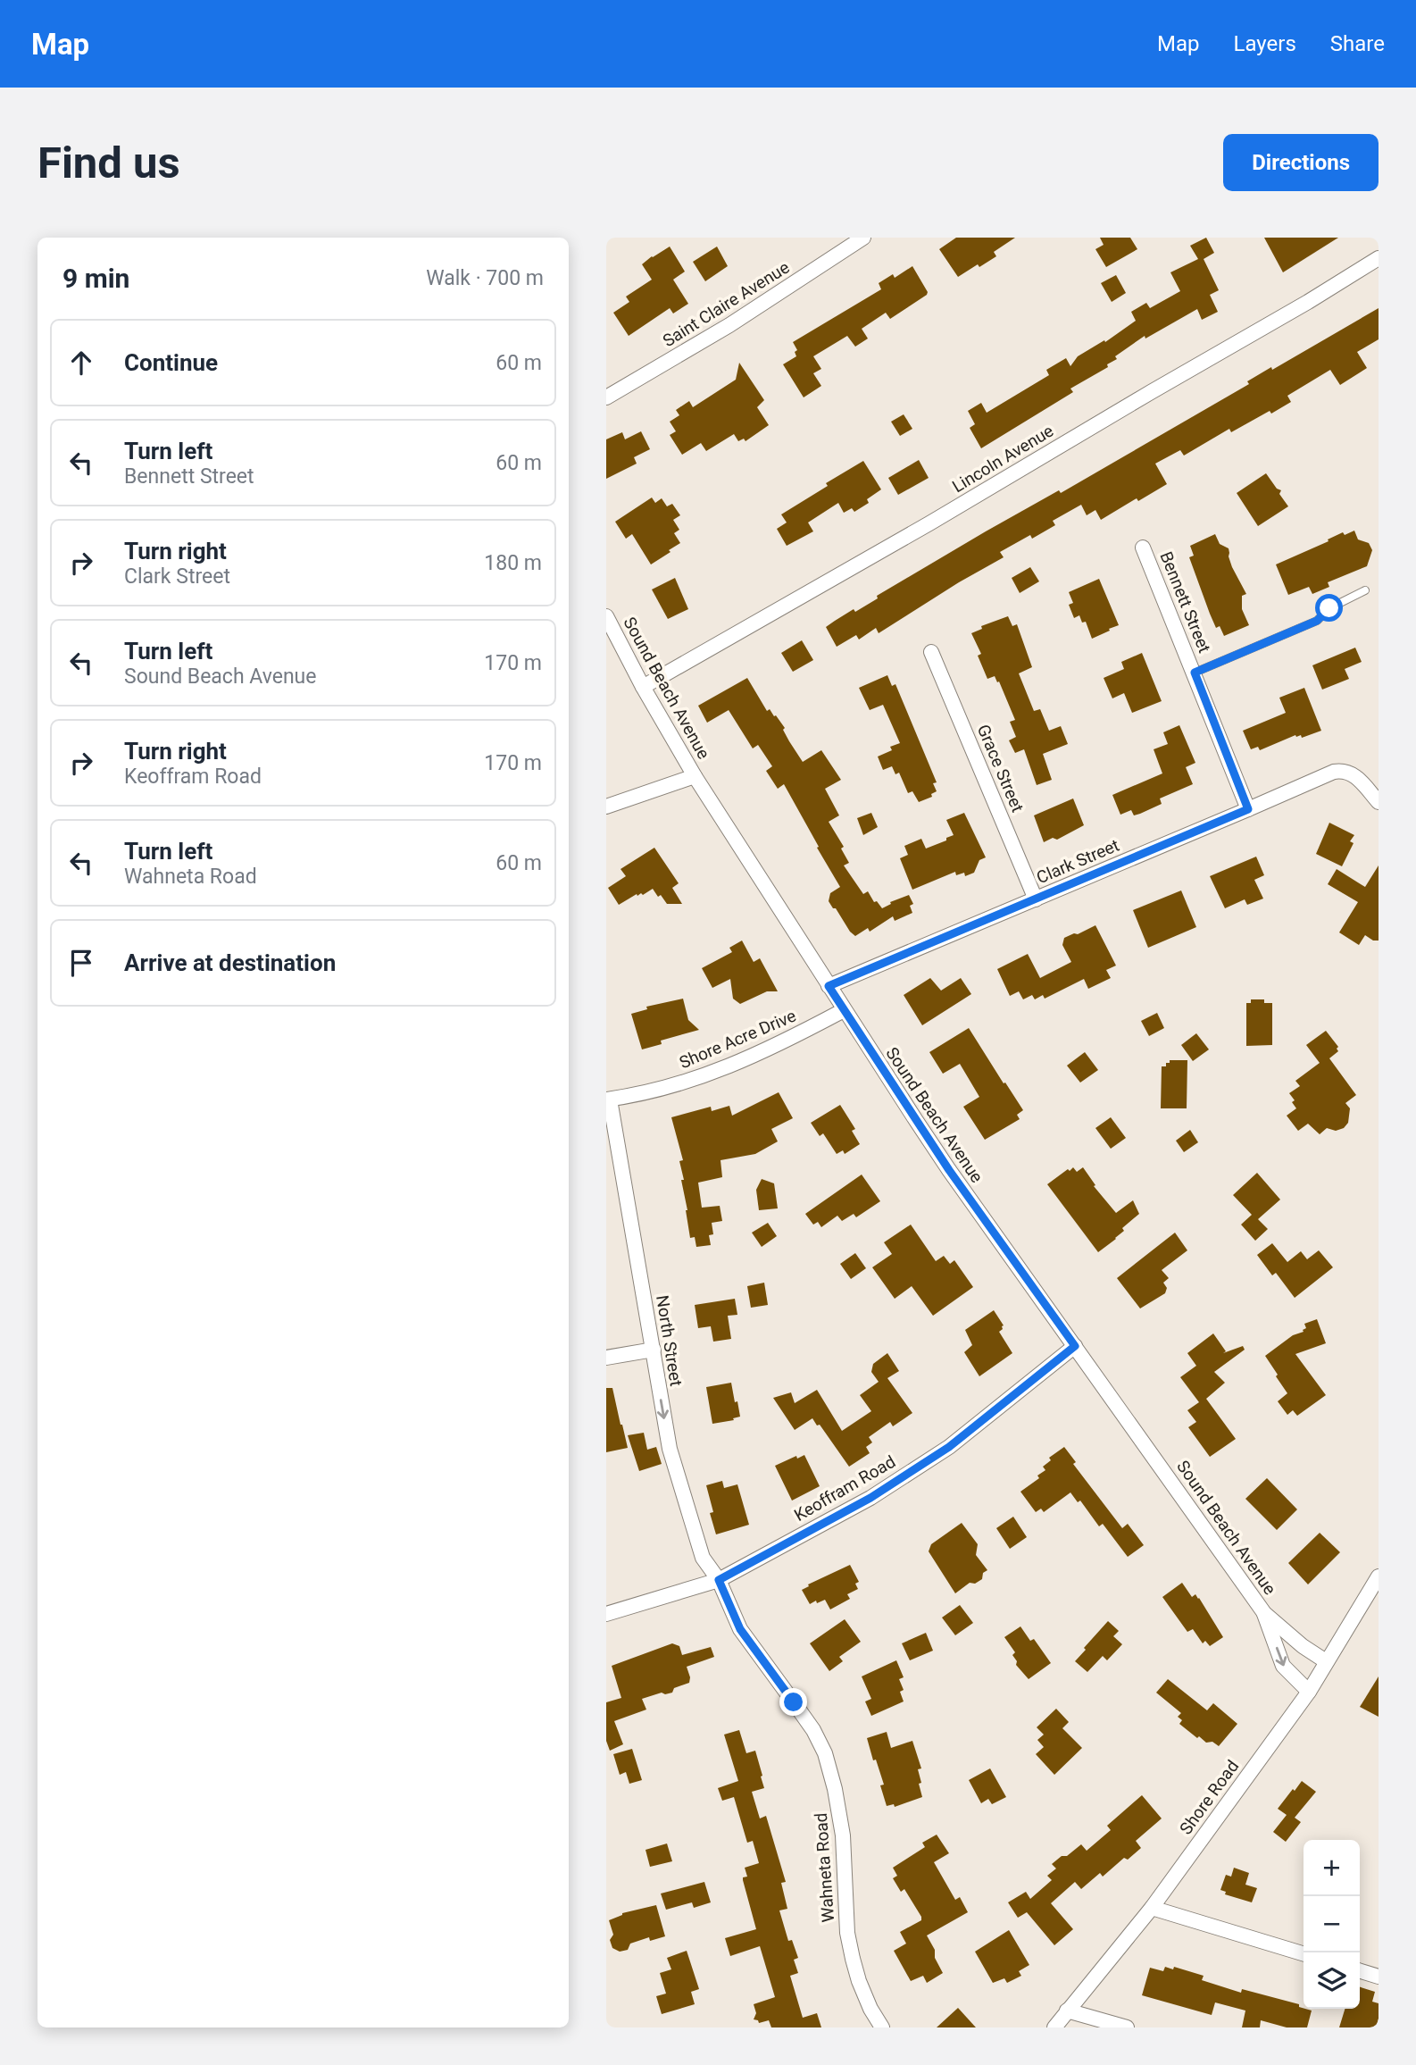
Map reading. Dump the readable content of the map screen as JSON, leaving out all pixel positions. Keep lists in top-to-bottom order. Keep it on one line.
{"streets":{"street":["Saint Claire Avenue","Lincoln Avenue","Bennett Street","Sound Beach Avenue","Grace Street","Clark Street","Shore Acre Drive","North Street","Keoffram Road","Shore Road","Wahneta Road"]},"crossings":[["Lincoln Avenue","Sound Beach Avenue"],["Bennett Street","Clark Street"],["Sound Beach Avenue","Clark Street"],["Sound Beach Avenue","Shore Acre Drive"],["Sound Beach Avenue","Keoffram Road"],["Sound Beach Avenue","Shore Road"],["Grace Street","Clark Street"],["Shore Acre Drive","North Street"],["North Street","Keoffram Road"],["North Street","Wahneta Road"],["Keoffram Road","Wahneta Road"]],"one_way":["North Street"],"page":{"header":"Map","nav":["Map","Layers","Share"],"buttons":"Directions","title":"Find us","heading":["9 min","Walk · 700 m"],"list":[["Continue","60 m"],["Turn left","Bennett Street","60 m"],["Turn right","Clark Street","180 m"],["Turn left","Sound Beach Avenue","170 m"],["Turn right","Keoffram Road","170 m"],["Turn left","Wahneta Road","60 m"],"Arrive at destination"],"map_buttons":["+","−"]}}
